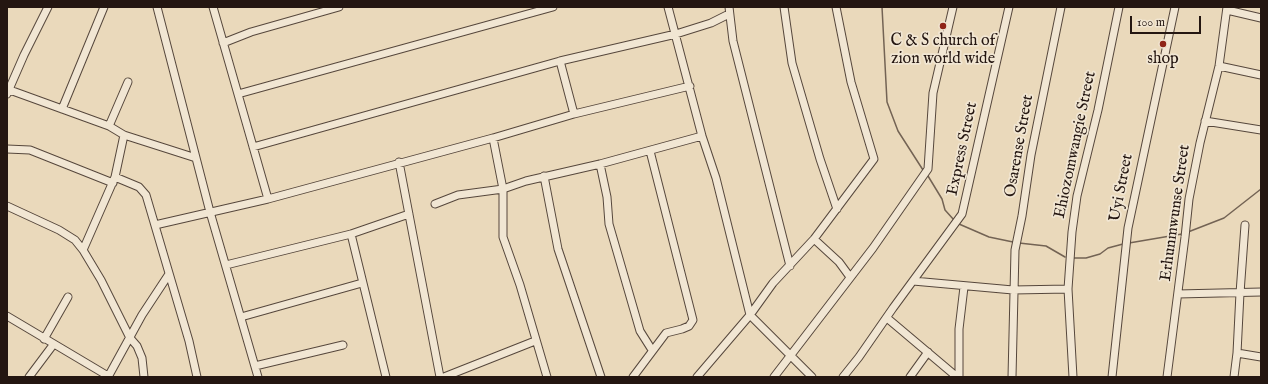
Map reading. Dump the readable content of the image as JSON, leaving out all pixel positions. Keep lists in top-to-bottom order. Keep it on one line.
{"streets":{"street":["Ehiozomwangie Street","Osarense Street","Express Street","Uyi Street","Erhunmwunse Street"]},"places":["C & S church of zion world wide","shop"],"scale_bar":"100 m"}
